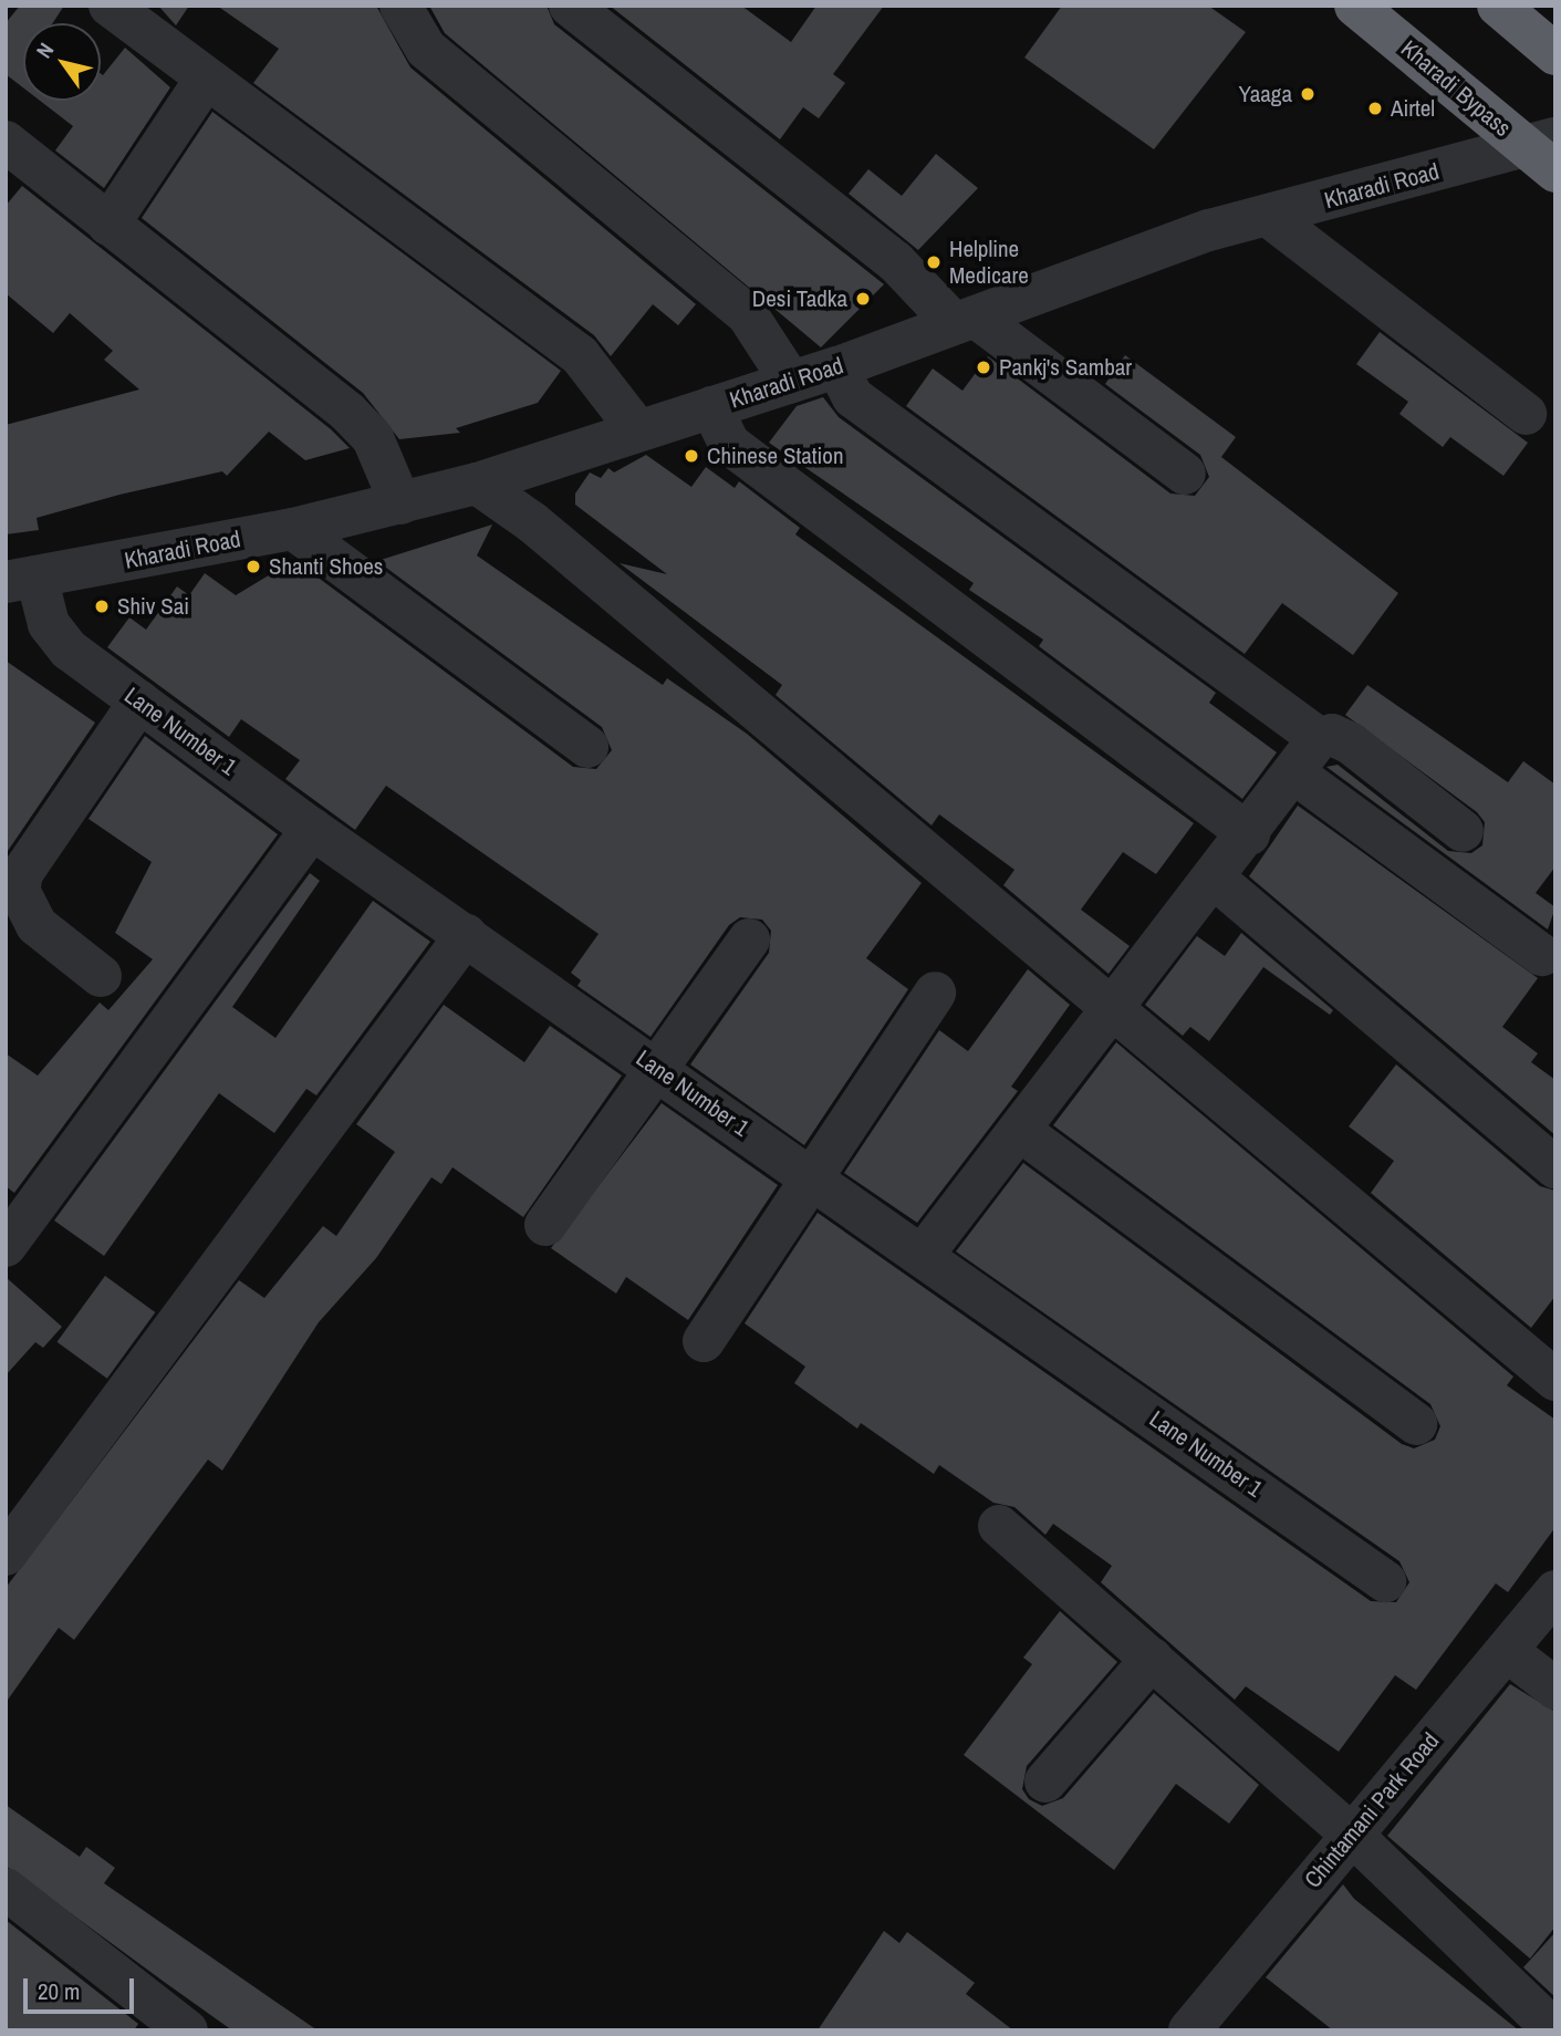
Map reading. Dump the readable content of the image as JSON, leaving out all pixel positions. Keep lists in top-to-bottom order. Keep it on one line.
{"streets":{"highway":["Kharadi Bypass"],"street":["Kharadi Road","Lane Number 1","Chintamani Park Road"]},"crossings":[["Kharadi Bypass","Kharadi Road"],["Kharadi Road","Lane Number 1"]],"places":["Yaaga","Airtel","Helpline Medicare","Desi Tadka","Pankj's Sambar","Chinese Station","Shanti Shoes","Shiv Sai"],"scale_bar":"20 m","north":"top left"}
